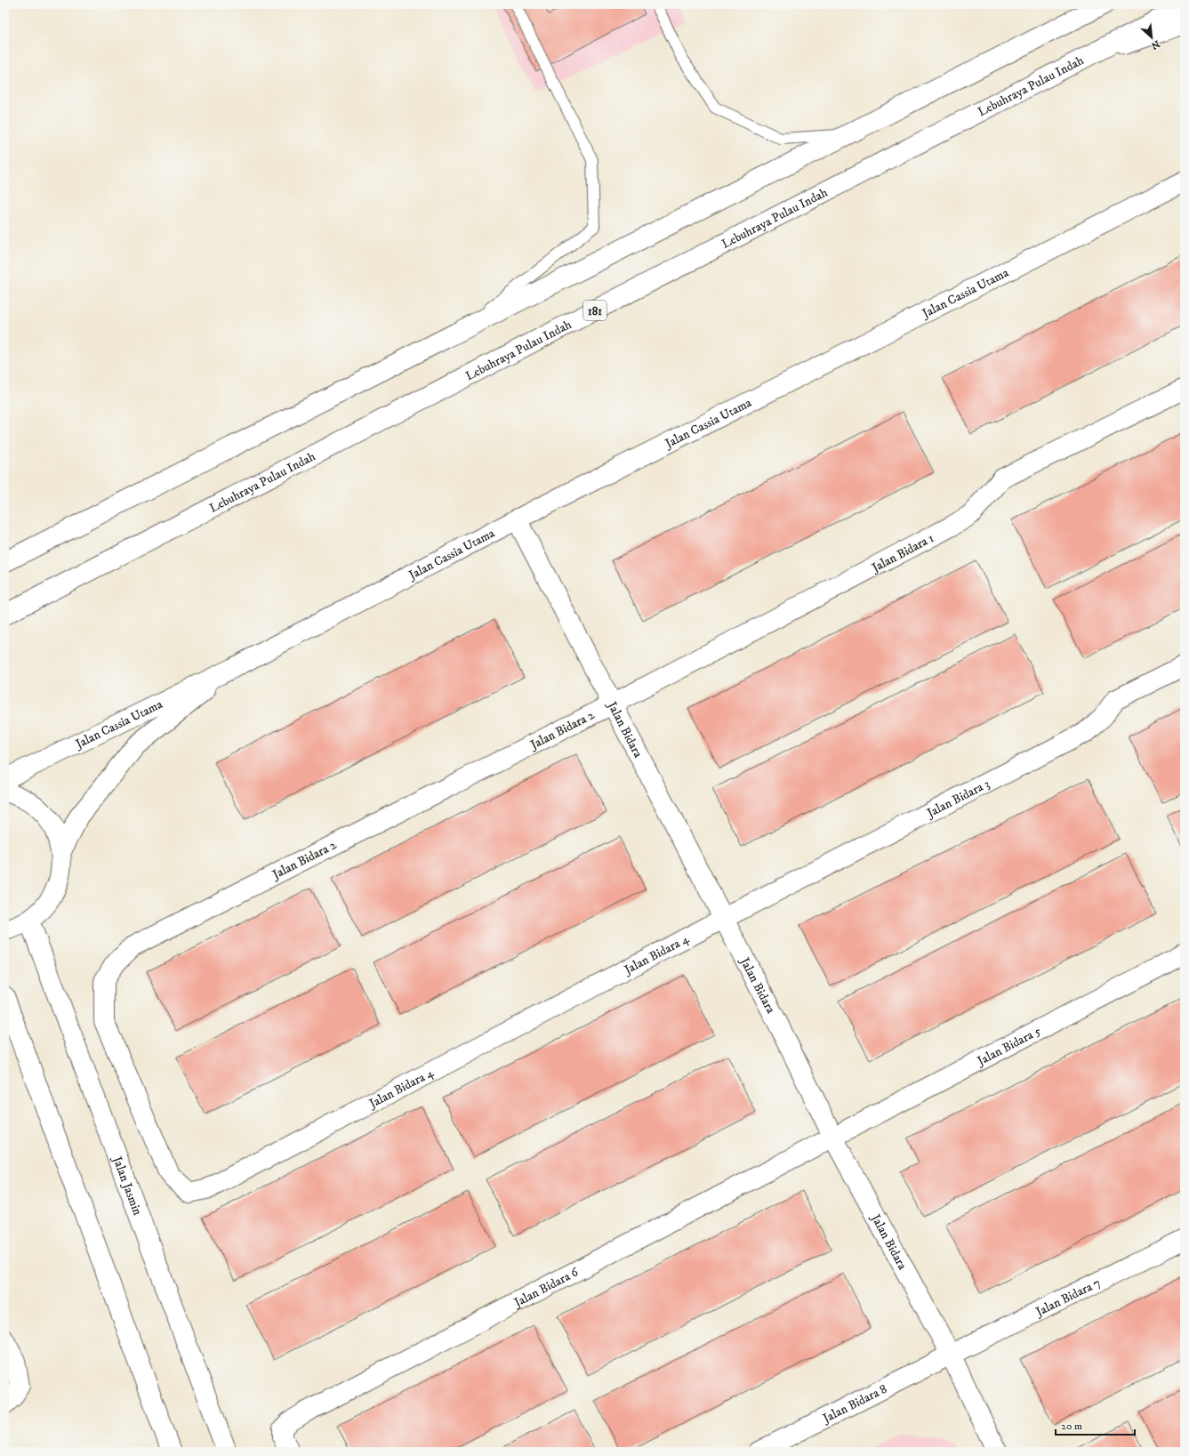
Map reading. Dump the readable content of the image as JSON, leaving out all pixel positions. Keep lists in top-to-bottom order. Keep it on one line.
{"streets":{"street":["Lebuhraya Pulau Indah","Jalan Cassia Utama","181","Jalan Bidara 1","Jalan Bidara 2","Jalan Bidara","Jalan Bidara 3","Jalan Bidara 4","Jalan Bidara 5","Jalan Jasmin","Jalan Bidara 6","Jalan Bidara 7","Jalan Bidara 8"]},"crossings":[["Jalan Cassia Utama","Jalan Bidara"],["Jalan Bidara 1","Jalan Bidara 2"],["Jalan Bidara 1","Jalan Bidara"],["Jalan Bidara 2","Jalan Bidara"],["Jalan Bidara 2","Jalan Bidara 4"],["Jalan Bidara","Jalan Bidara 3"],["Jalan Bidara","Jalan Bidara 4"],["Jalan Bidara","Jalan Bidara 5"],["Jalan Bidara","Jalan Bidara 6"],["Jalan Bidara","Jalan Bidara 7"],["Jalan Bidara","Jalan Bidara 8"],["Jalan Bidara 3","Jalan Bidara 4"],["Jalan Bidara 5","Jalan Bidara 6"],["Jalan Bidara 7","Jalan Bidara 8"]],"scale_bar":"20 m","north":"bottom right"}
